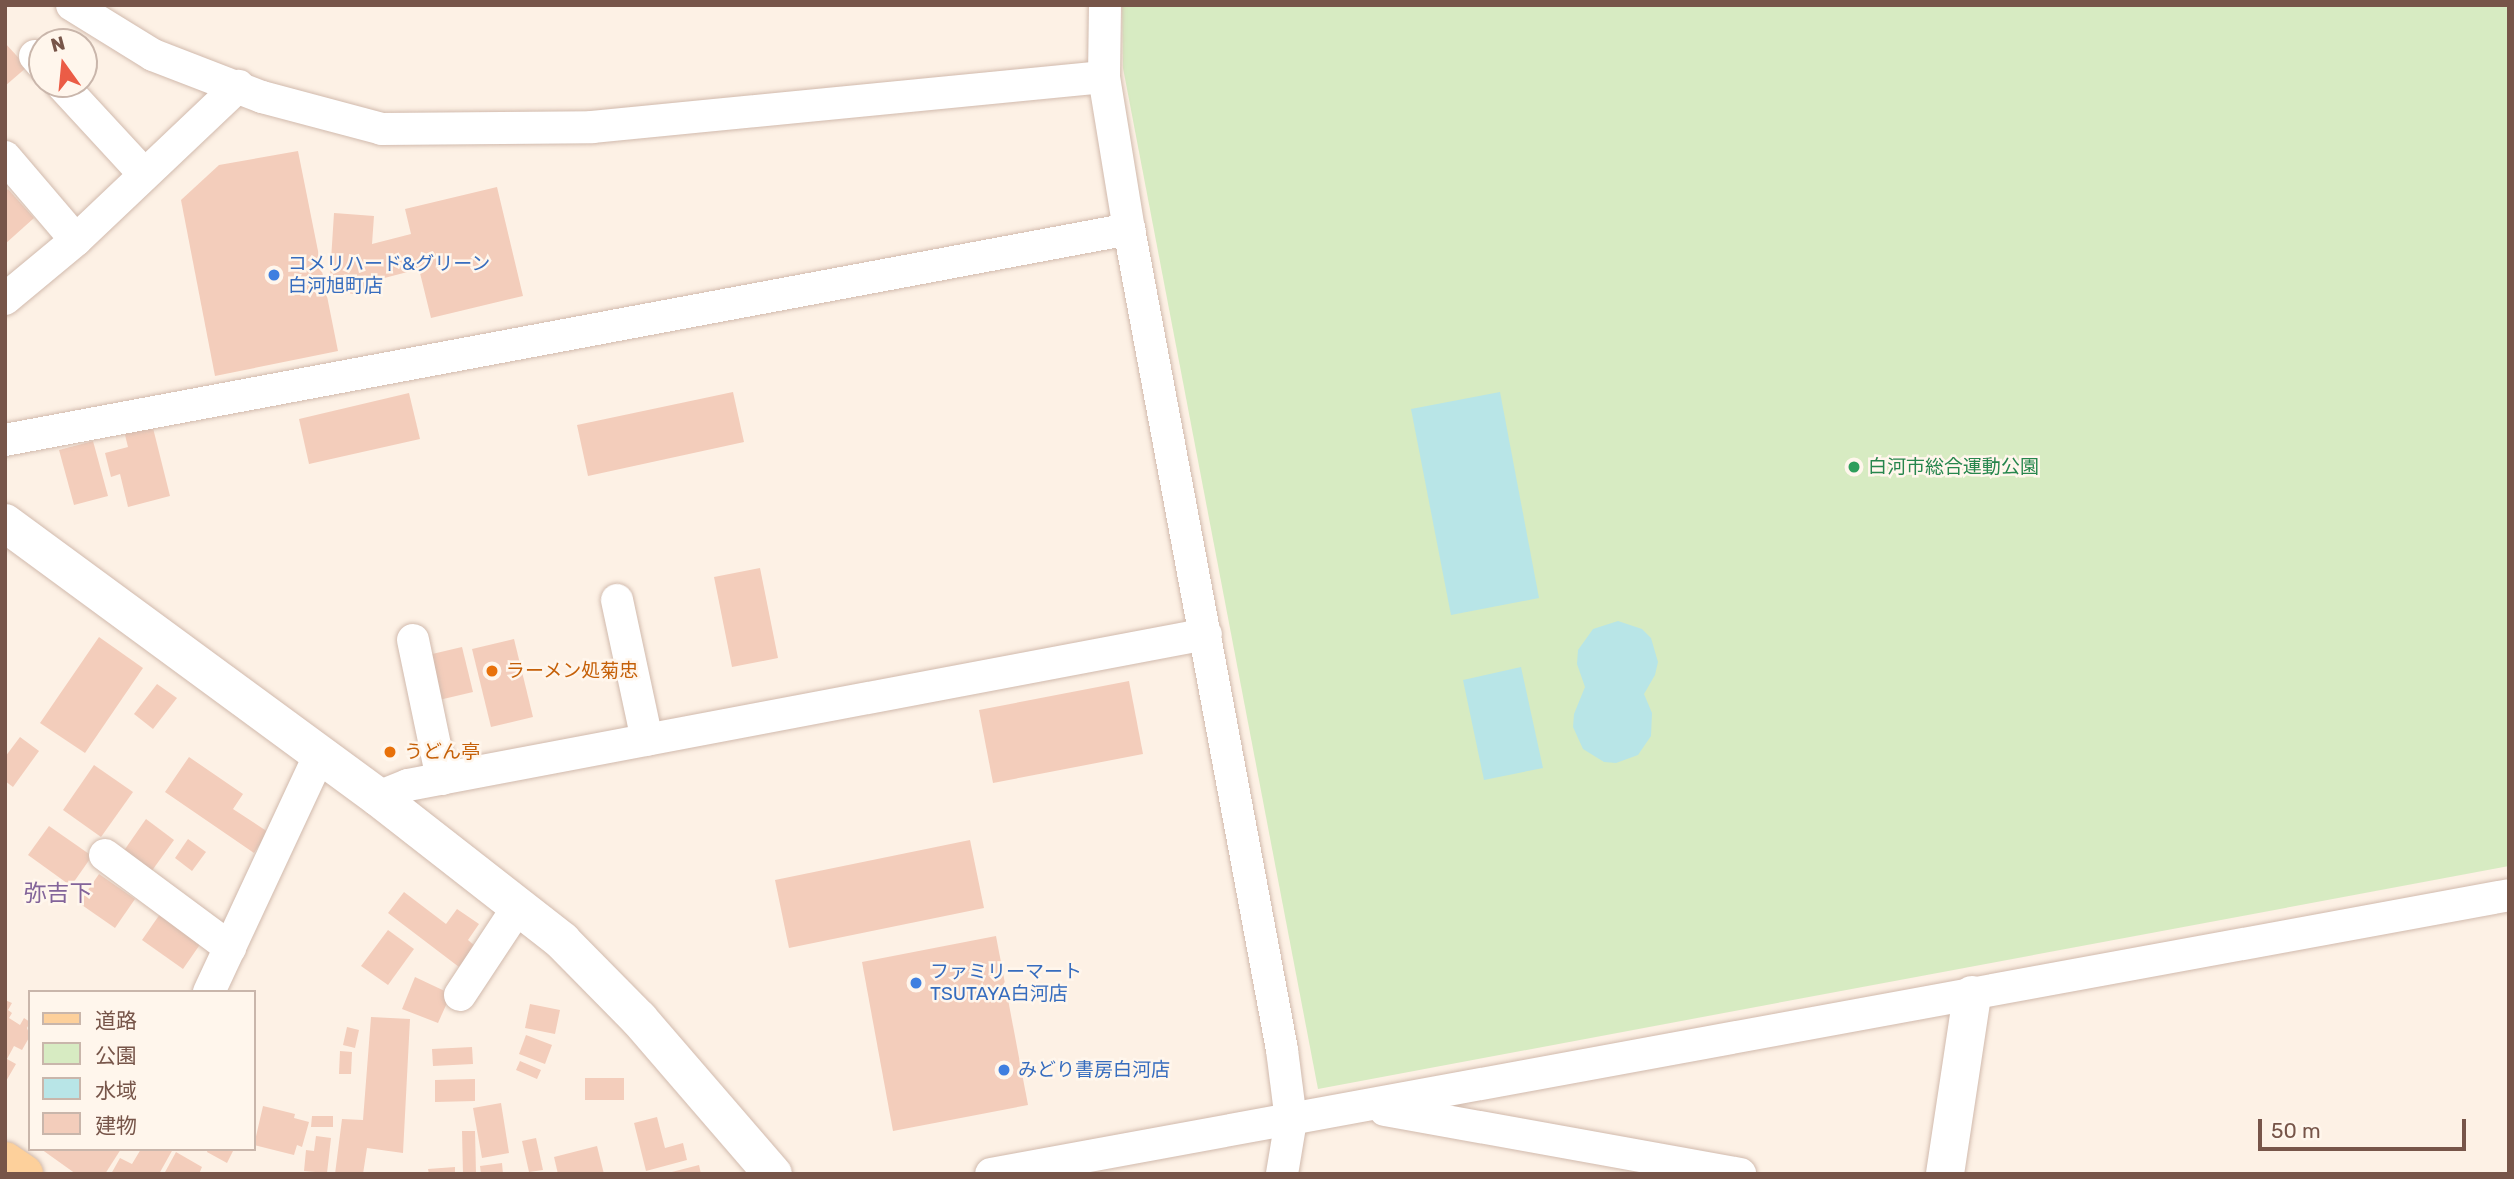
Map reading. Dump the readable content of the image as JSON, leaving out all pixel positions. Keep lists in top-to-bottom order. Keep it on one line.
{"districts":["弥吉下"],"places":["コメリハード&グリーン 白河旭町店","白河市総合運動公園","ラーメン処菊忠","うどん亭","ファミリーマート TSUTAYA白河店","みどり書房白河店"],"legend":["道路","公園","水域","建物"],"scale_bar":"50 m","north":"top"}
